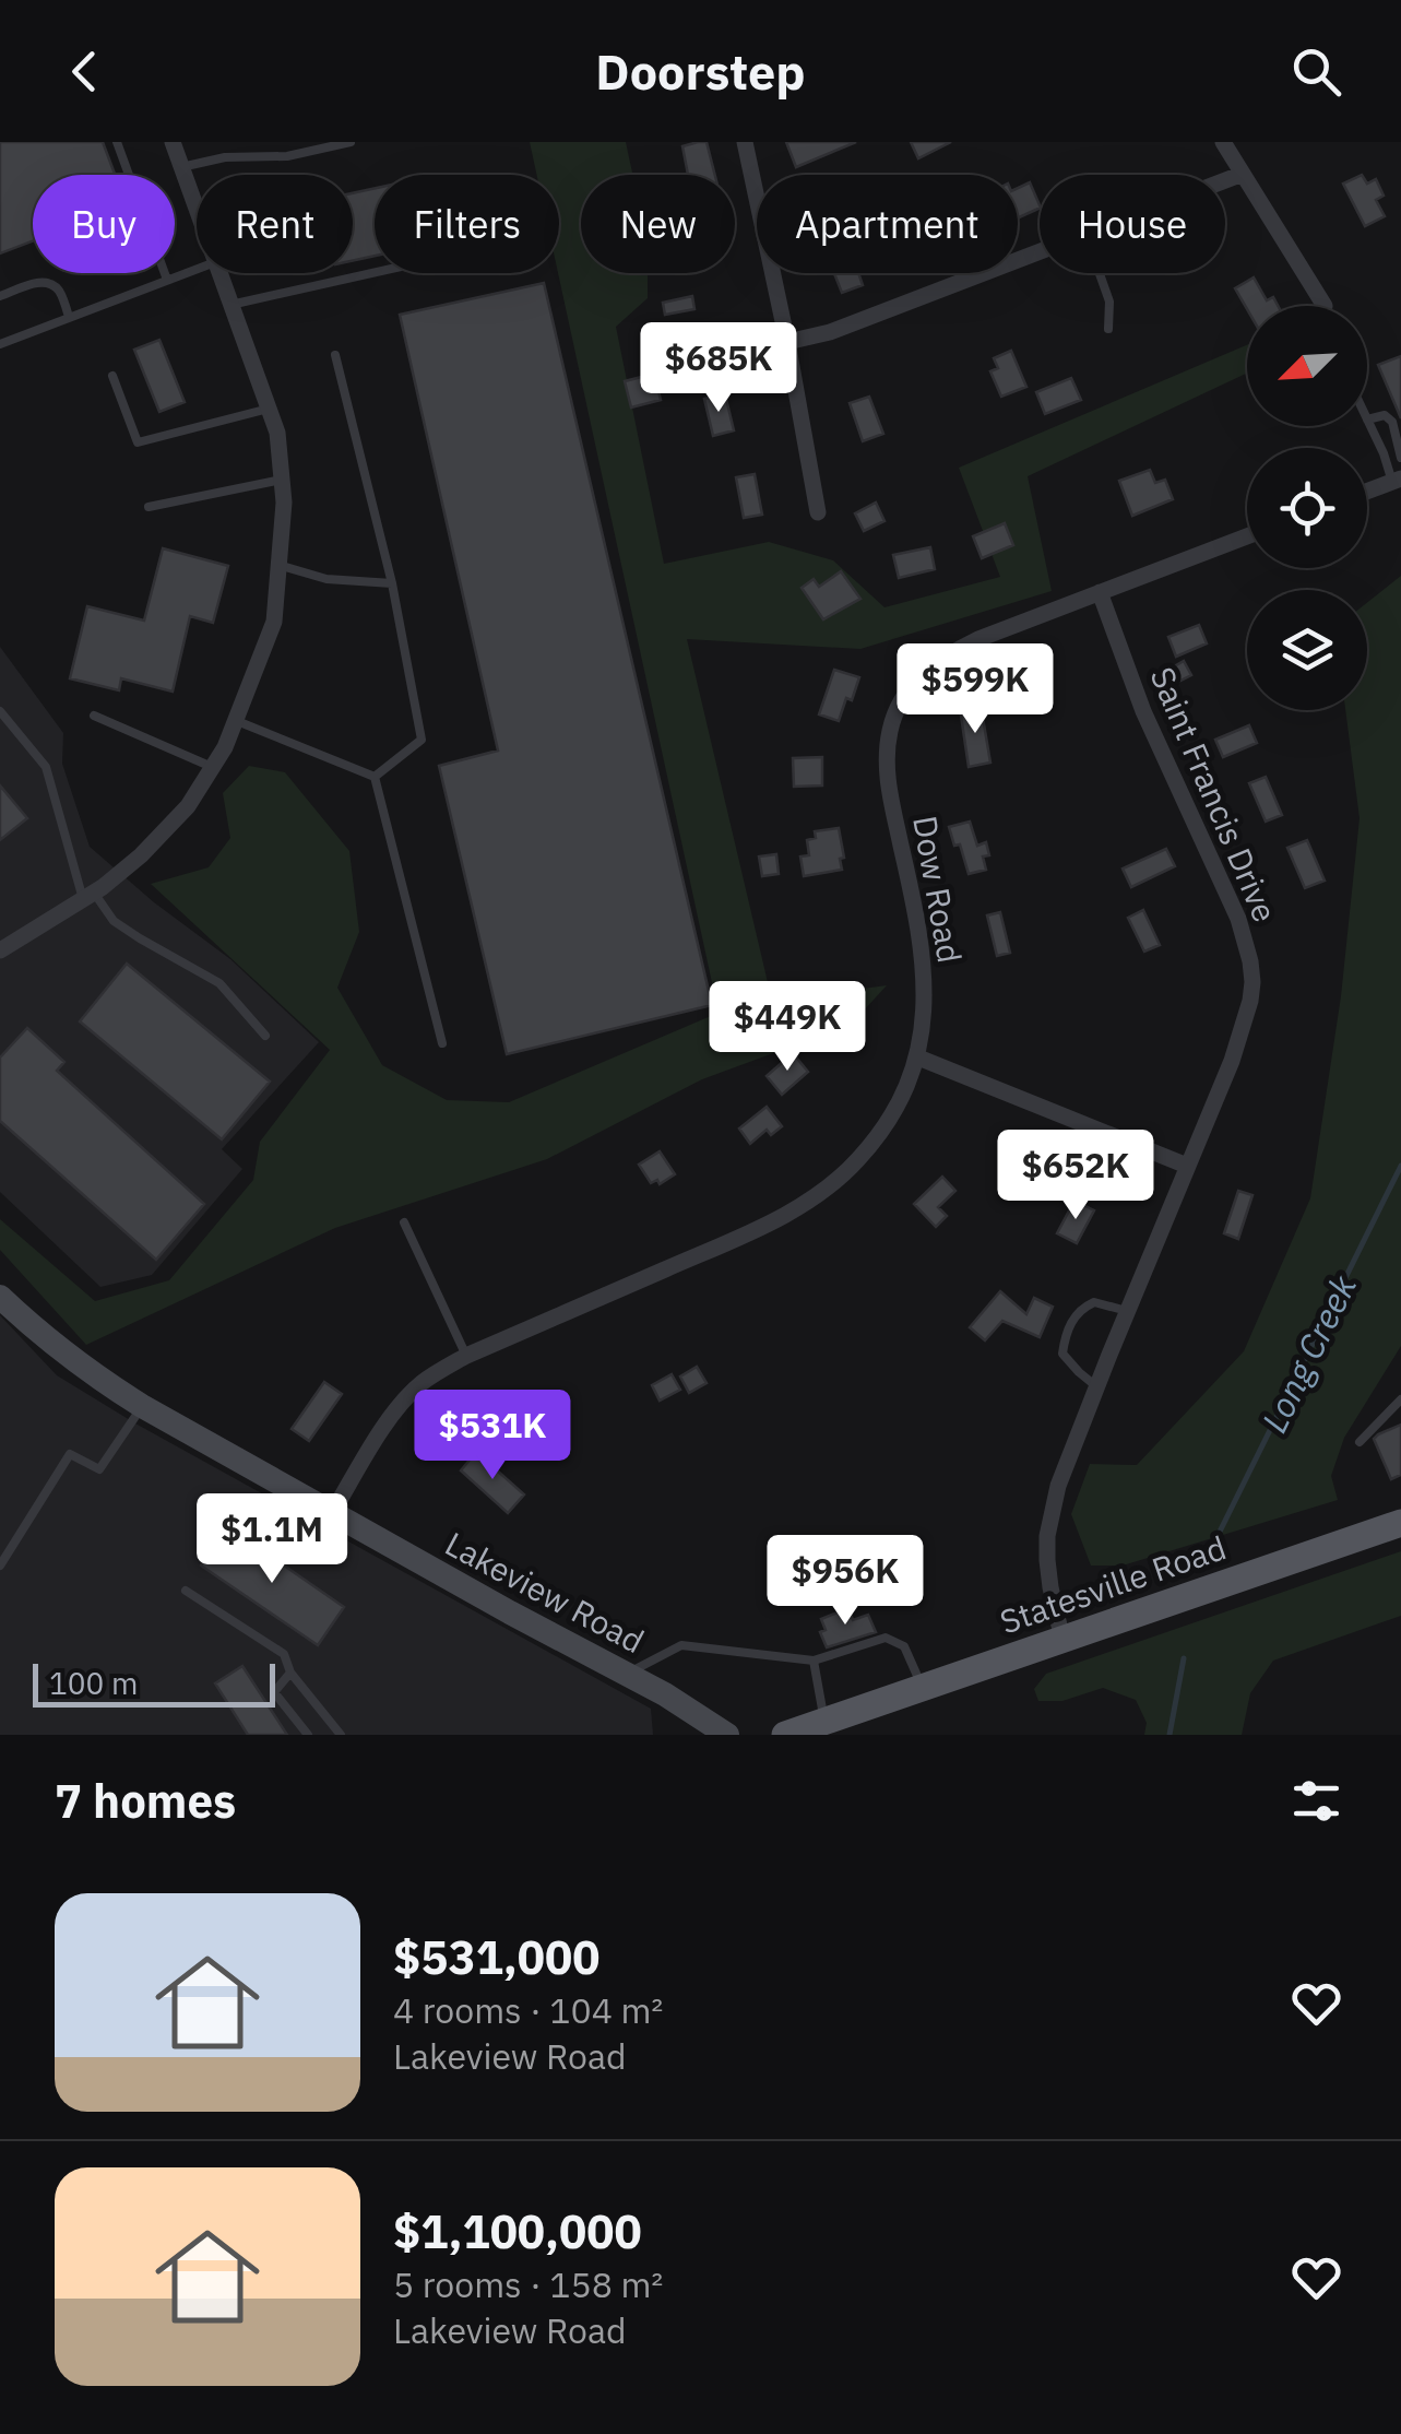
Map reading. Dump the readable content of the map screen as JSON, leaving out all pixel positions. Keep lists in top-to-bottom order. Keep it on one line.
{"streets":{"main road":["Statesville Road","Lakeview Road"],"street":["Saint Francis Drive","Dow Road"]},"crossings":[["Saint Francis Drive","Dow Road"],["Saint Francis Drive","Statesville Road"],["Dow Road","Lakeview Road"]],"water":["Long Creek"],"scale_bar":"100 m","north":"bottom left","page":{"header":"Doorstep","chip":["Buy","Rent","Filters","New","Apartment","House"],"price":["$685K","$599K","$449K","$652K","$531K","$1.1M","$956K"],"scale":"100 m","heading":"7 homes","list":[{"name":"$531,000","note":"4 rooms · 104 m² · Lakeview Road"},{"name":"$1,100,000","note":"5 rooms · 158 m² · Lakeview Road"}]}}
